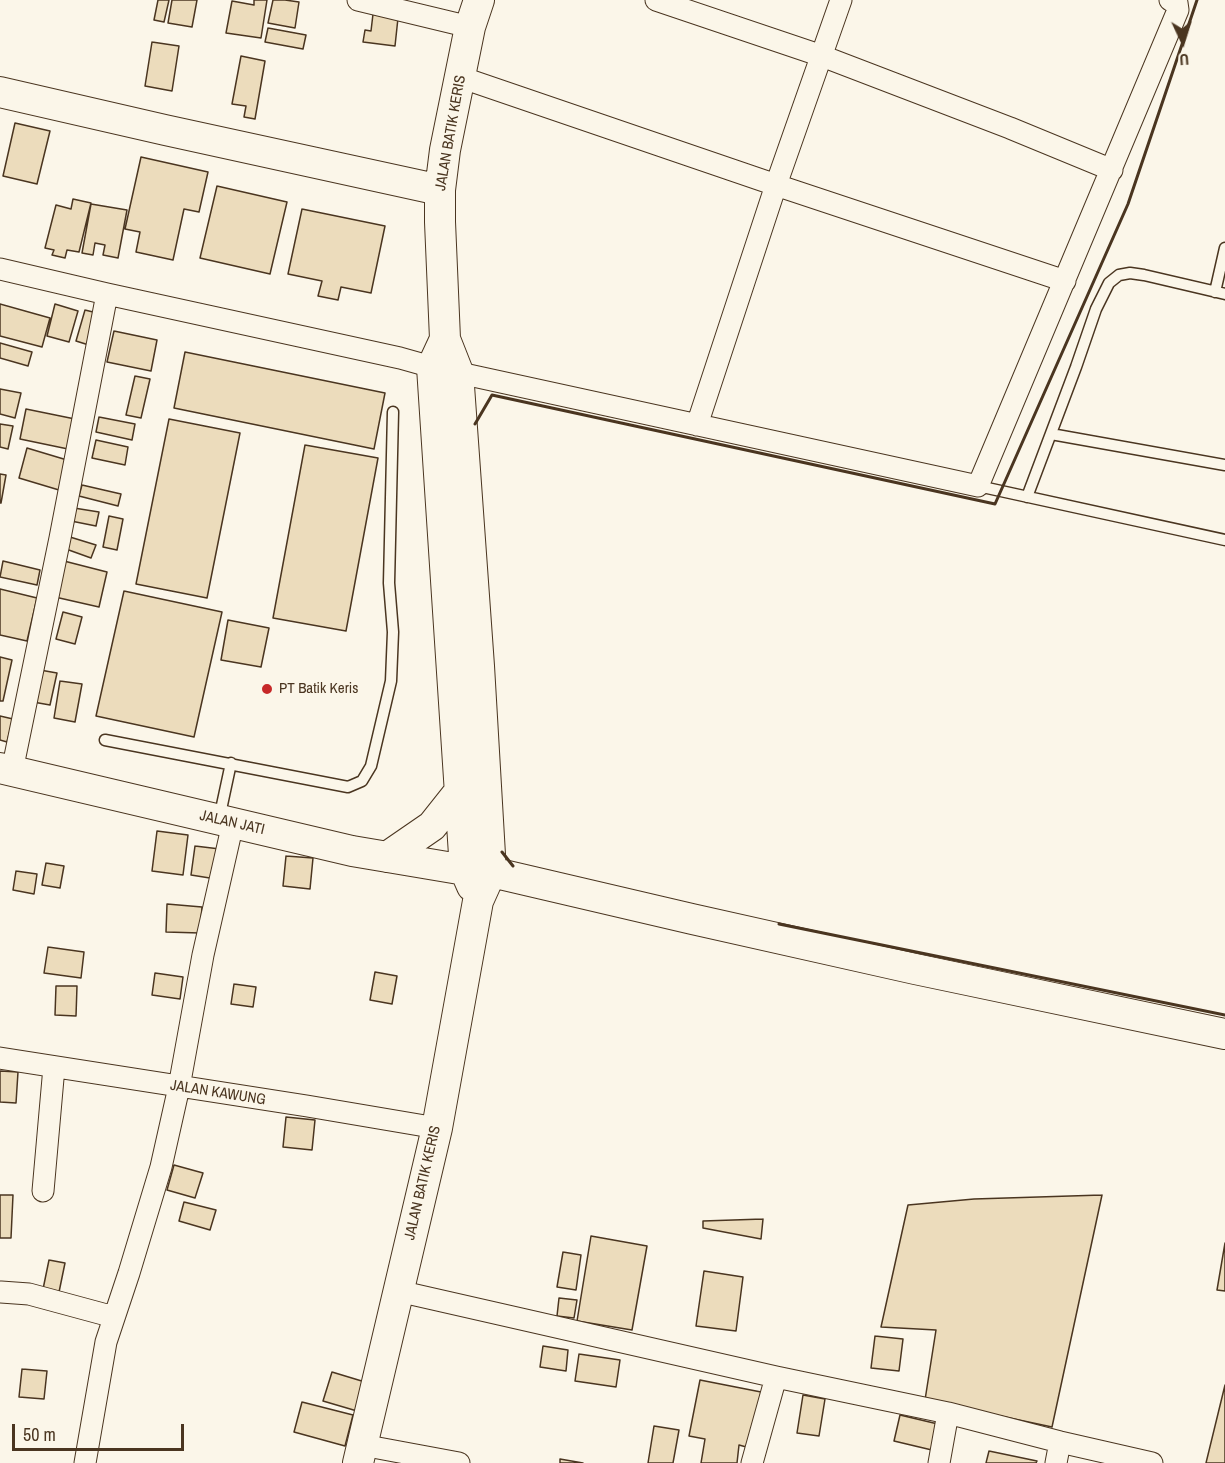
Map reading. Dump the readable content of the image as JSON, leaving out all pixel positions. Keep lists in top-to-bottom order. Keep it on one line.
{"streets":{"street":["JALAN BATIK KERIS","JALAN JATI","JALAN KAWUNG"]},"crossings":[["JALAN BATIK KERIS","JALAN JATI"],["JALAN BATIK KERIS","JALAN KAWUNG"]],"places":["PT Batik Keris"],"scale_bar":"50 m","north":"bottom"}
